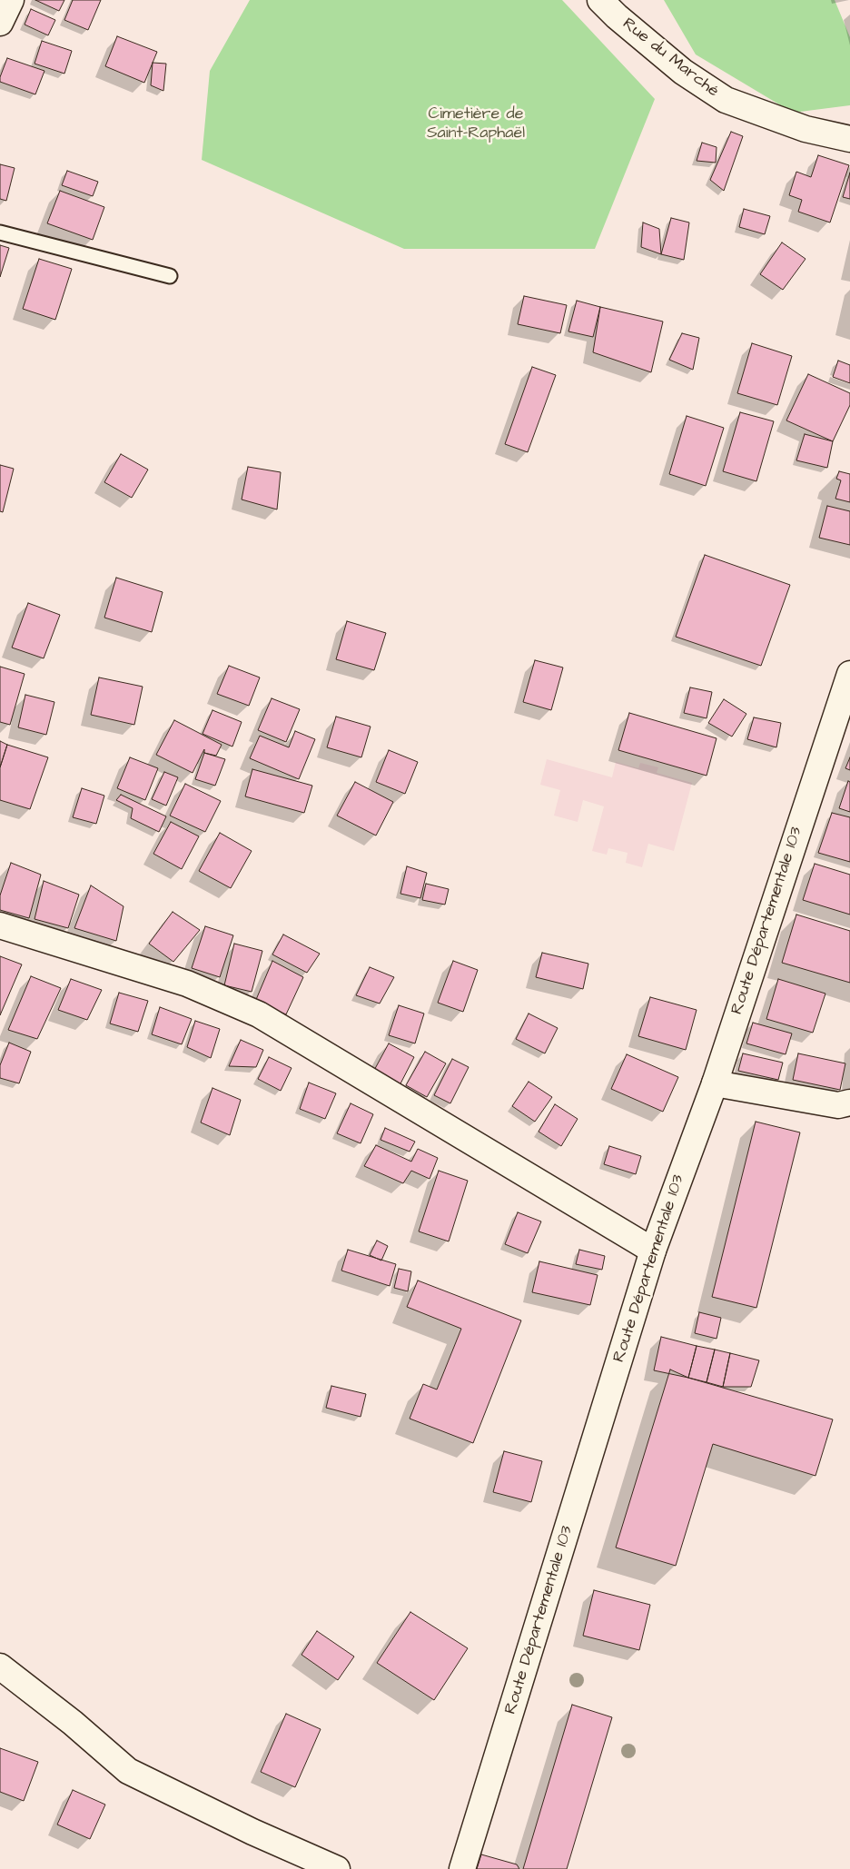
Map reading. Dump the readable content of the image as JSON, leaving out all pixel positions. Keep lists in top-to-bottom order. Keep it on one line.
{"streets":{"street":["Rue du Marché","Route Départementale 103"]},"parks":["Cimetière de Saint-Raphaël"]}
